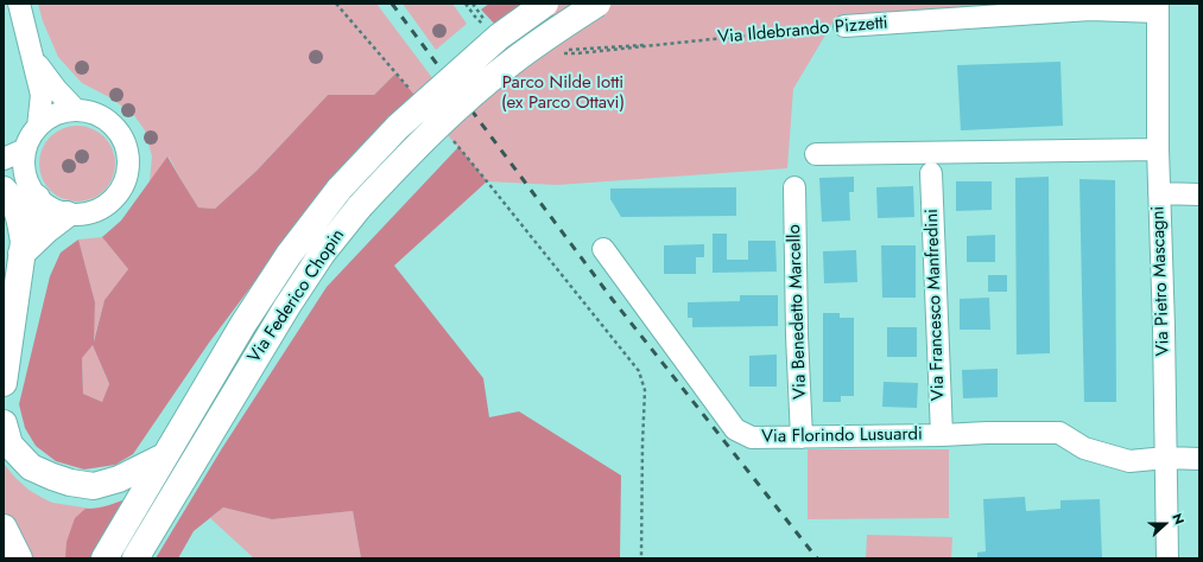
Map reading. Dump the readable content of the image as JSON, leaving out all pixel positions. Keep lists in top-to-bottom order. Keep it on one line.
{"streets":{"main road":["Via Federico Chopin"],"street":["Via Ildebrando Pizzetti","Via Pietro Mascagni","Via Francesco Manfredini","Via Benedetto Marcello","Via Florindo Lusuardi"]},"crossings":[["Via Ildebrando Pizzetti","Via Pietro Mascagni"],["Via Pietro Mascagni","Via Florindo Lusuardi"],["Via Francesco Manfredini","Via Florindo Lusuardi"],["Via Benedetto Marcello","Via Florindo Lusuardi"]],"parks":["Parco Nilde Iotti (ex Parco Ottavi)"],"north":"right"}
